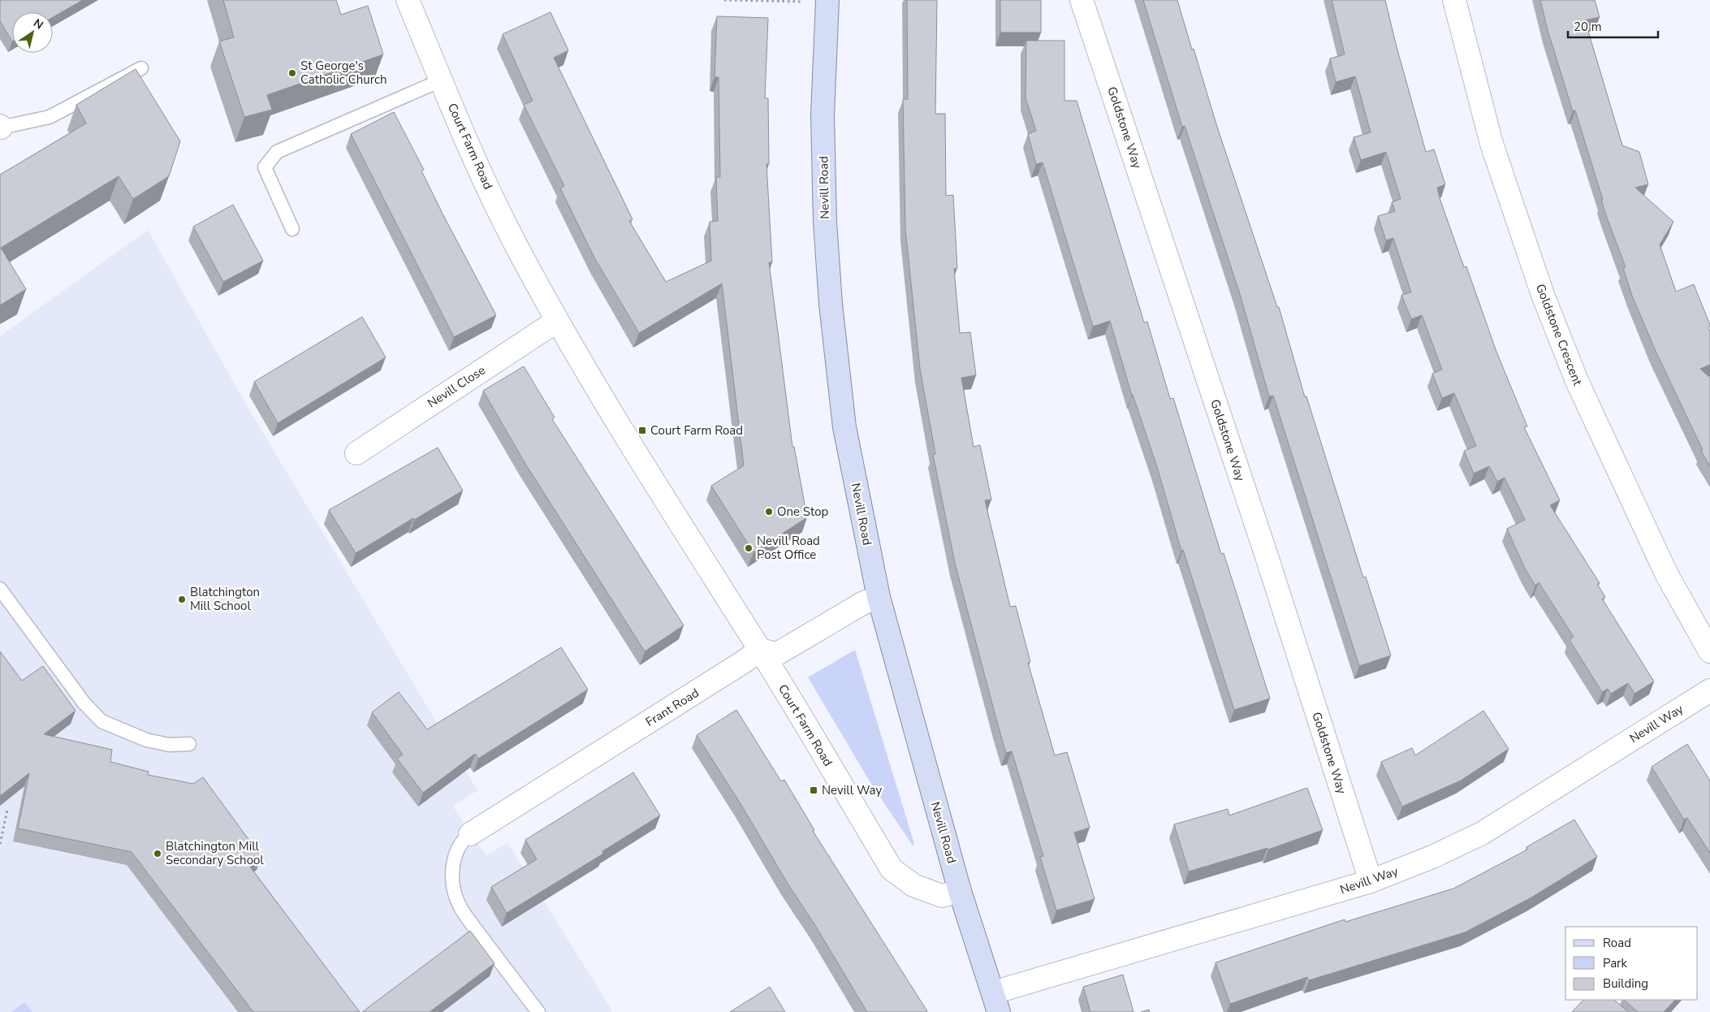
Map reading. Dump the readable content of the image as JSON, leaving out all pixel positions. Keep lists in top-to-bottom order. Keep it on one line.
{"streets":{"main road":["Nevill Road"],"street":["Goldstone Way","Court Farm Road","Goldstone Crescent","Nevill Close","Frant Road","Nevill Way"]},"crossings":[["Goldstone Way","Nevill Way"],["Court Farm Road","Nevill Road"],["Court Farm Road","Nevill Close"],["Court Farm Road","Frant Road"],["Nevill Road","Nevill Way"]],"places":{"other":["St George's Catholic Church","One Stop","Nevill Road Post Office","Blatchington Mill School","Blatchington Mill Secondary School"],"transit":["Court Farm Road","Nevill Way"]},"legend":["Road","Park","Building"],"scale_bar":"20 m","north":"top right"}
